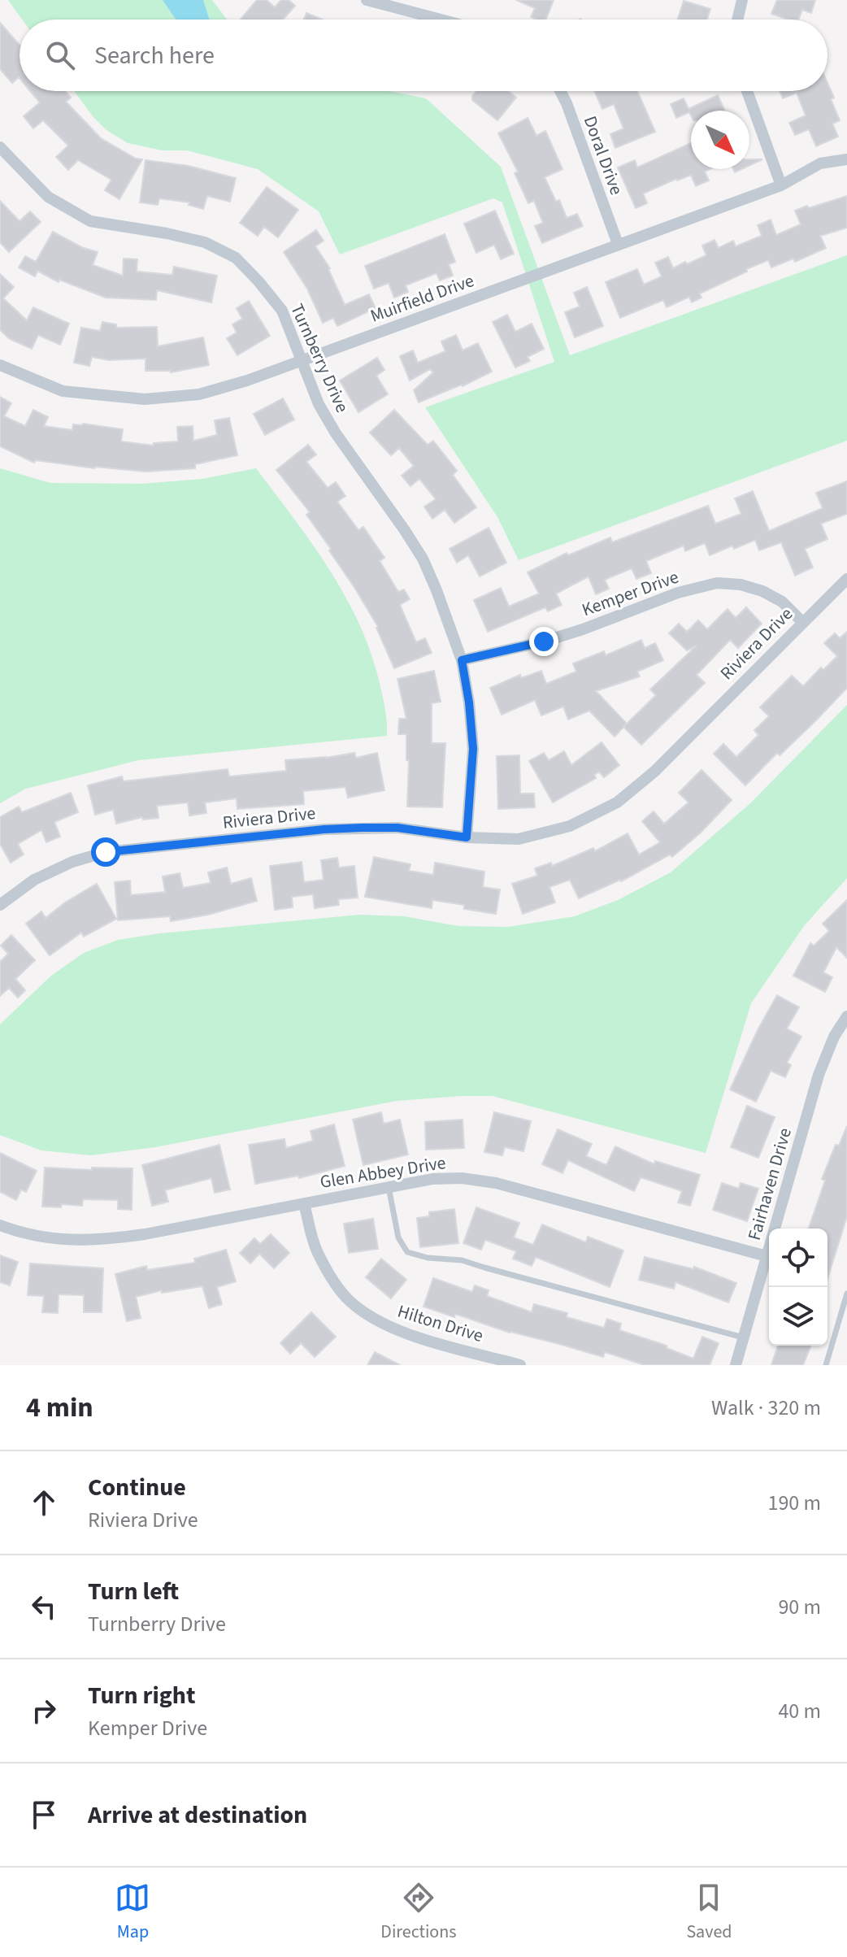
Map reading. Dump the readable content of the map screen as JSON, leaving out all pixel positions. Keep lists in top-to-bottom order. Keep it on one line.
{"streets":{"street":["Doral Drive","Muirfield Drive","Turnberry Drive","Kemper Drive","Riviera Drive","Glen Abbey Drive","Fairhaven Drive","Hilton Drive"]},"crossings":[["Doral Drive","Muirfield Drive"],["Muirfield Drive","Turnberry Drive"],["Turnberry Drive","Kemper Drive"],["Turnberry Drive","Riviera Drive"],["Kemper Drive","Riviera Drive"],["Glen Abbey Drive","Fairhaven Drive"],["Glen Abbey Drive","Hilton Drive"]],"north":"bottom right","page":{"search":"Search here","heading":["4 min","Walk · 320 m"],"list":[["Continue","Riviera Drive","190 m"],["Turn left","Turnberry Drive","90 m"],["Turn right","Kemper Drive","40 m"],"Arrive at destination"],"nav":["Map","Directions","Saved"]}}
